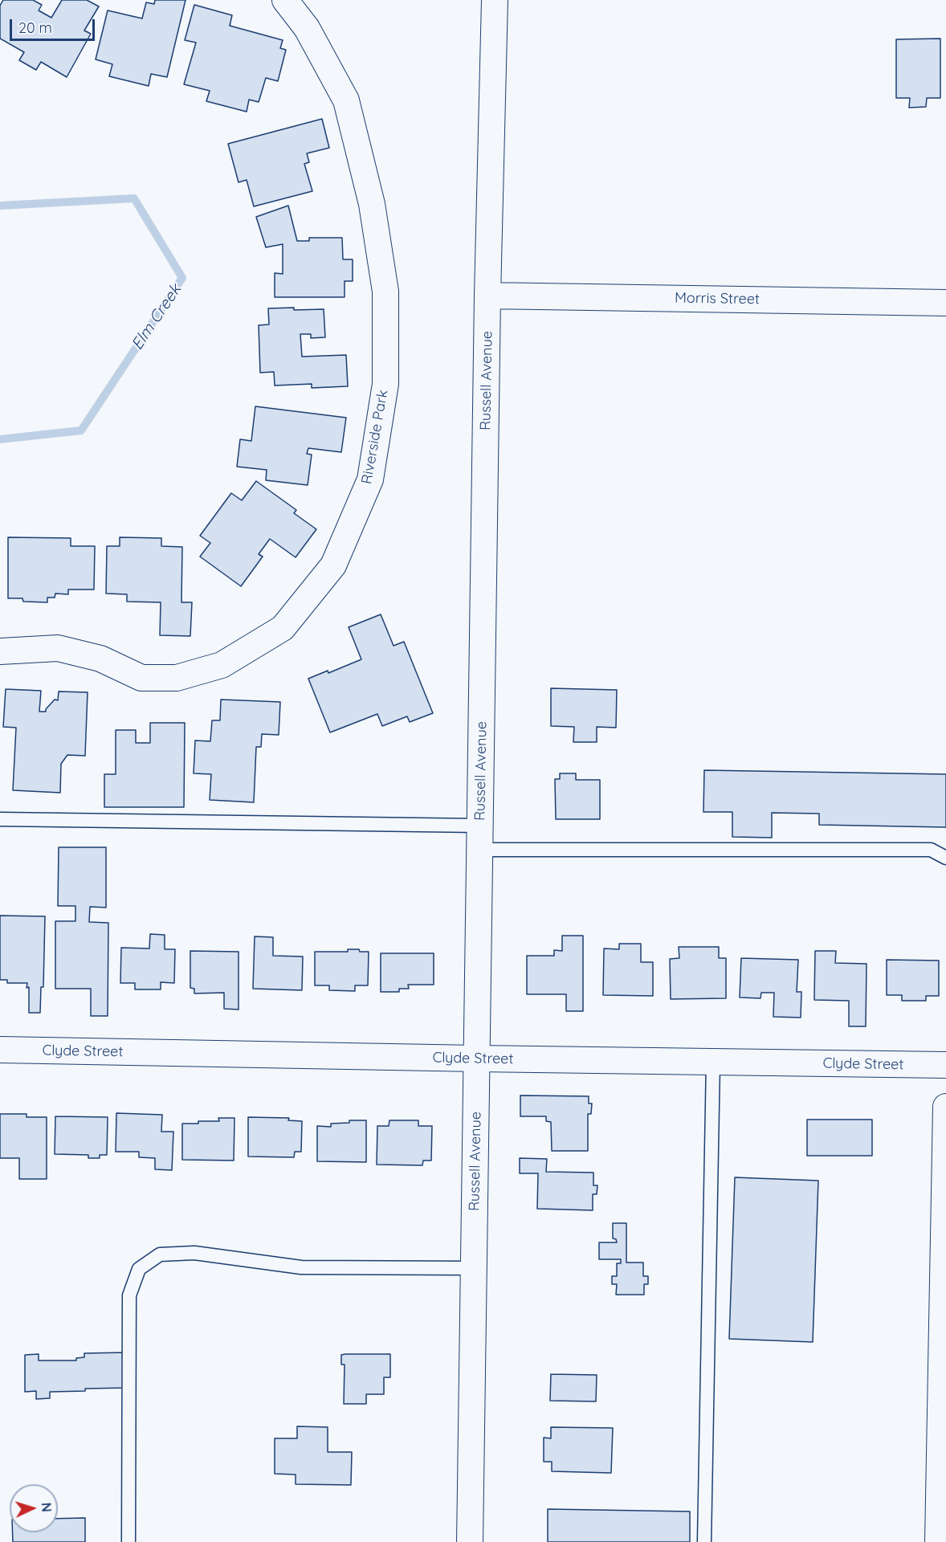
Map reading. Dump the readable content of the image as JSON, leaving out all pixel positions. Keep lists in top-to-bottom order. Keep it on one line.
{"streets":{"street":["Morris Street","Russell Avenue","Riverside Park","Clyde Street"]},"crossings":[["Morris Street","Russell Avenue"],["Russell Avenue","Clyde Street"]],"water":["Elm Creek"],"scale_bar":"20 m","north":"right"}
